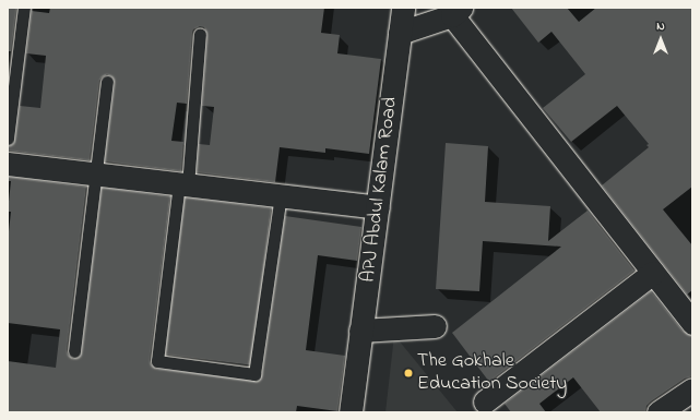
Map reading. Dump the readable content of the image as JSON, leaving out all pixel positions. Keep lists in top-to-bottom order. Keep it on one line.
{"streets":{"street":["APJ Abdul Kalam Road"]},"places":["The Gokhale Education Society"],"north":"top"}
